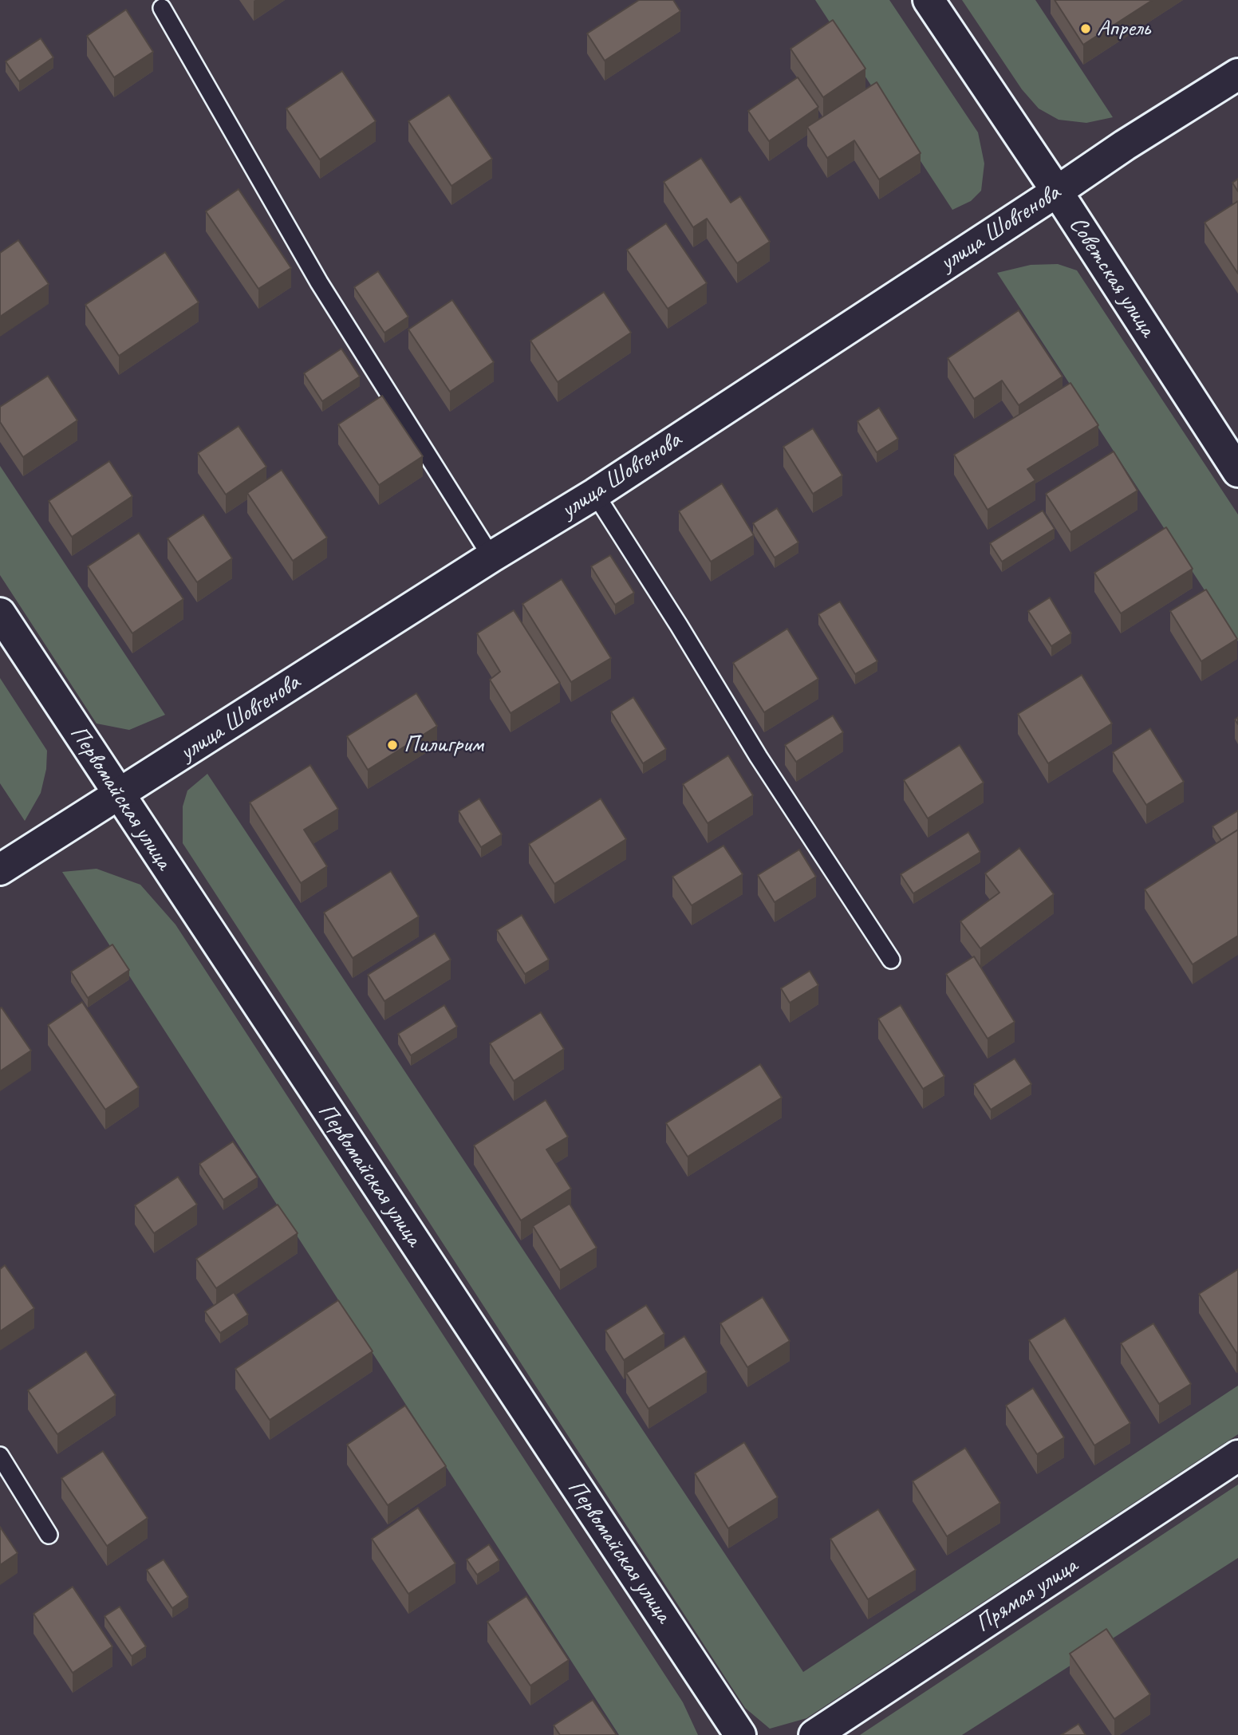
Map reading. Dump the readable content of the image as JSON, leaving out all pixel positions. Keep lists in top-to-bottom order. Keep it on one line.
{"streets":{"street":["улица Шовгенова","Советская улица","Первомайская улица","Прямая улица"]},"crossings":[["улица Шовгенова","Советская улица"],["улица Шовгенова","Первомайская улица"]],"places":["Апрель","Пилигрим"]}
